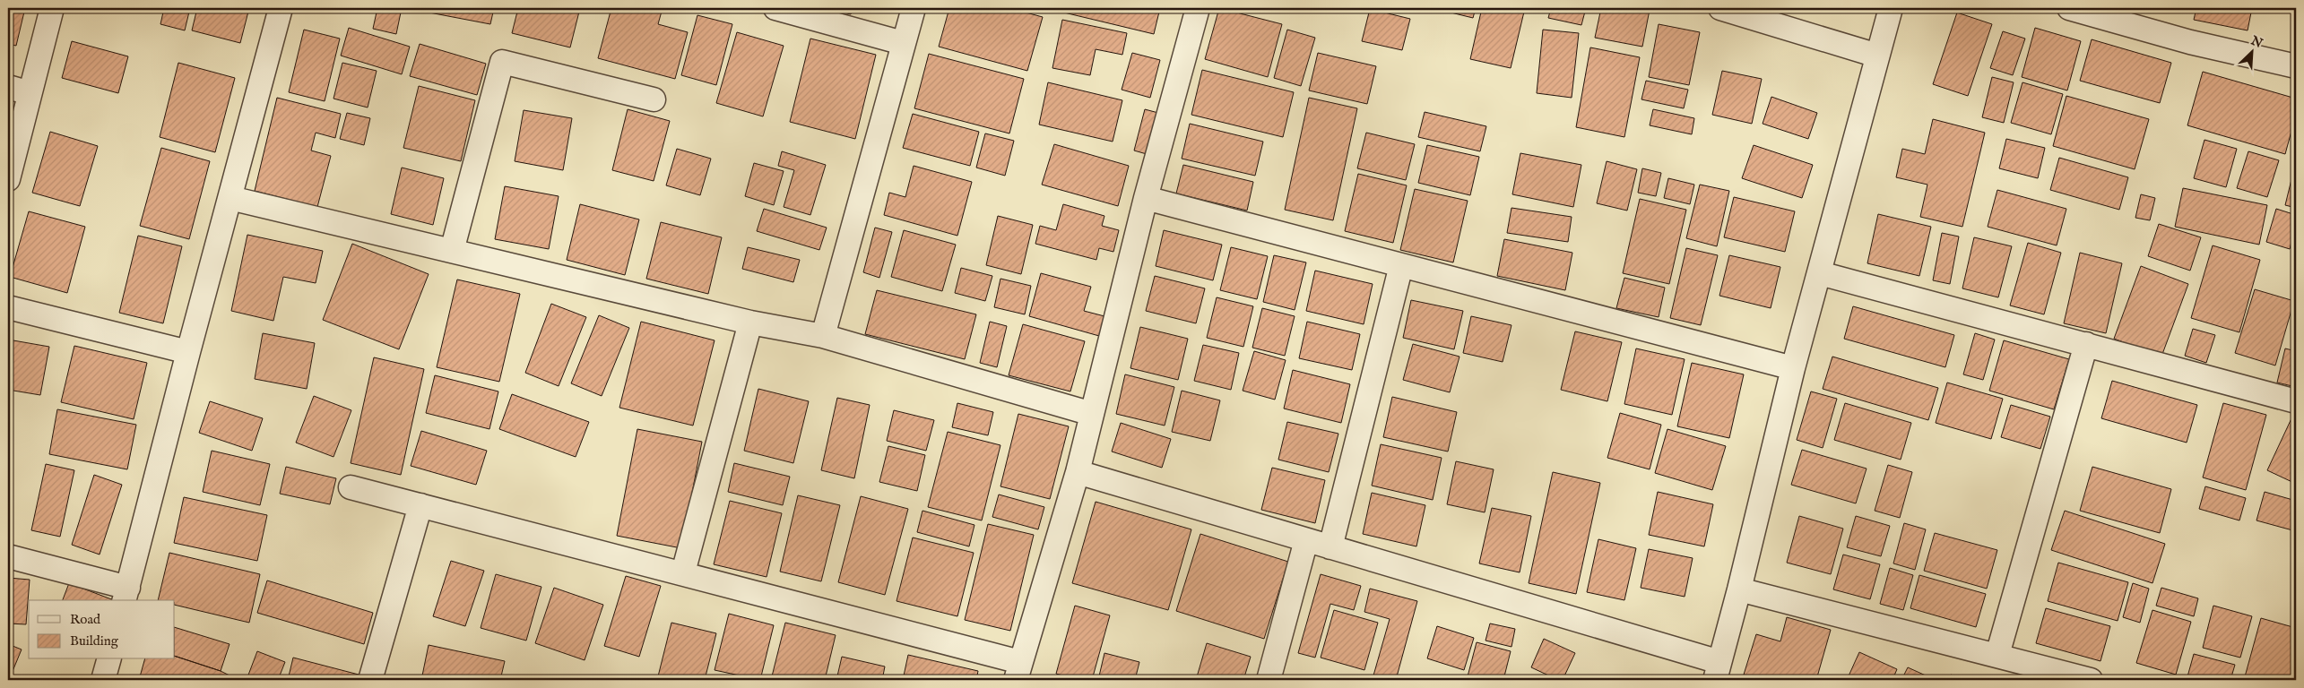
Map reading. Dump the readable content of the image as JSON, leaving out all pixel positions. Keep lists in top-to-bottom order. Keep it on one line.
{"legend":["Road","Building"],"north":"top right"}
